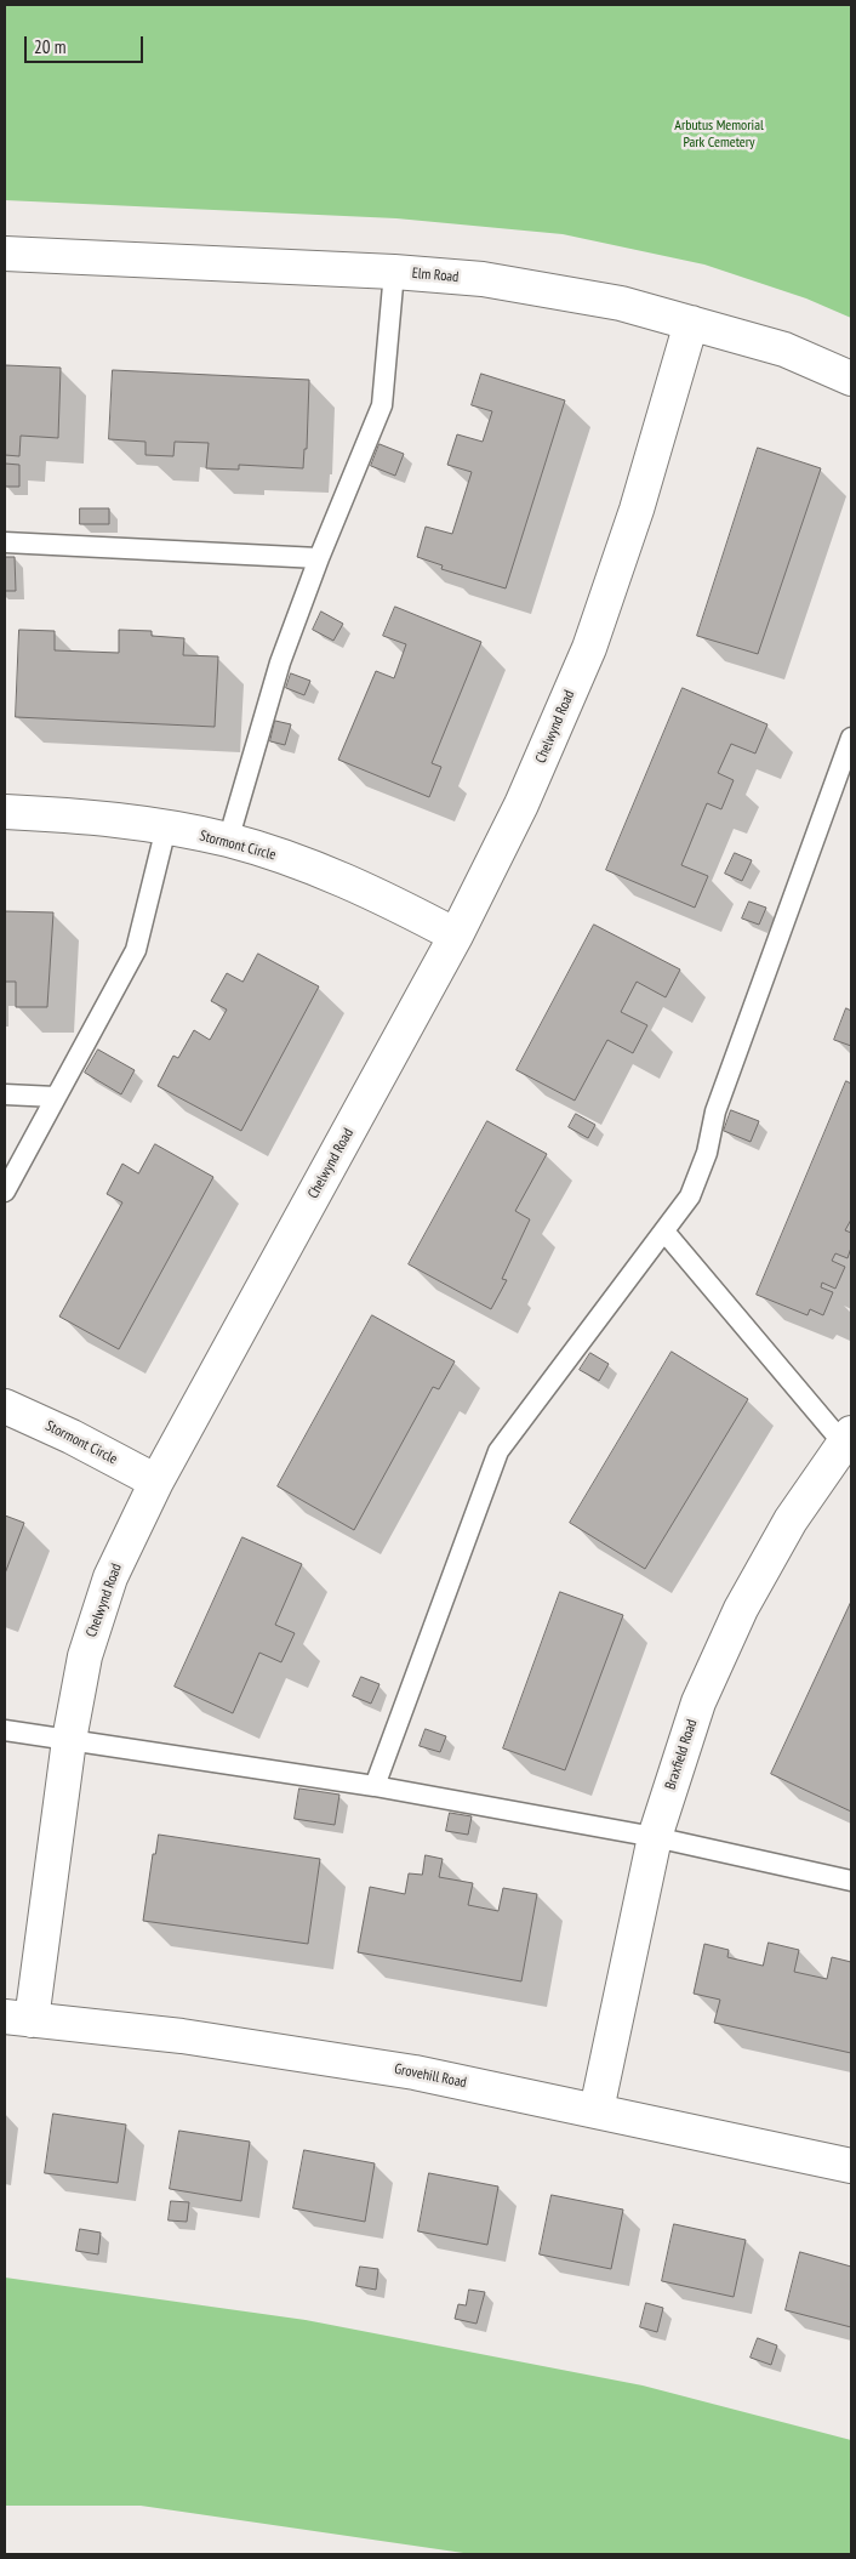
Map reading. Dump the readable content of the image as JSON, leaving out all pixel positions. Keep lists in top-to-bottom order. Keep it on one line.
{"streets":{"street":["Elm Road","Chelwynd Road","Stormont Circle","Braxfield Road","Grovehill Road"]},"crossings":[["Elm Road","Chelwynd Road"],["Chelwynd Road","Stormont Circle"],["Chelwynd Road","Grovehill Road"],["Braxfield Road","Grovehill Road"]],"parks":["Arbutus Memorial Park Cemetery"],"scale_bar":"20 m"}
